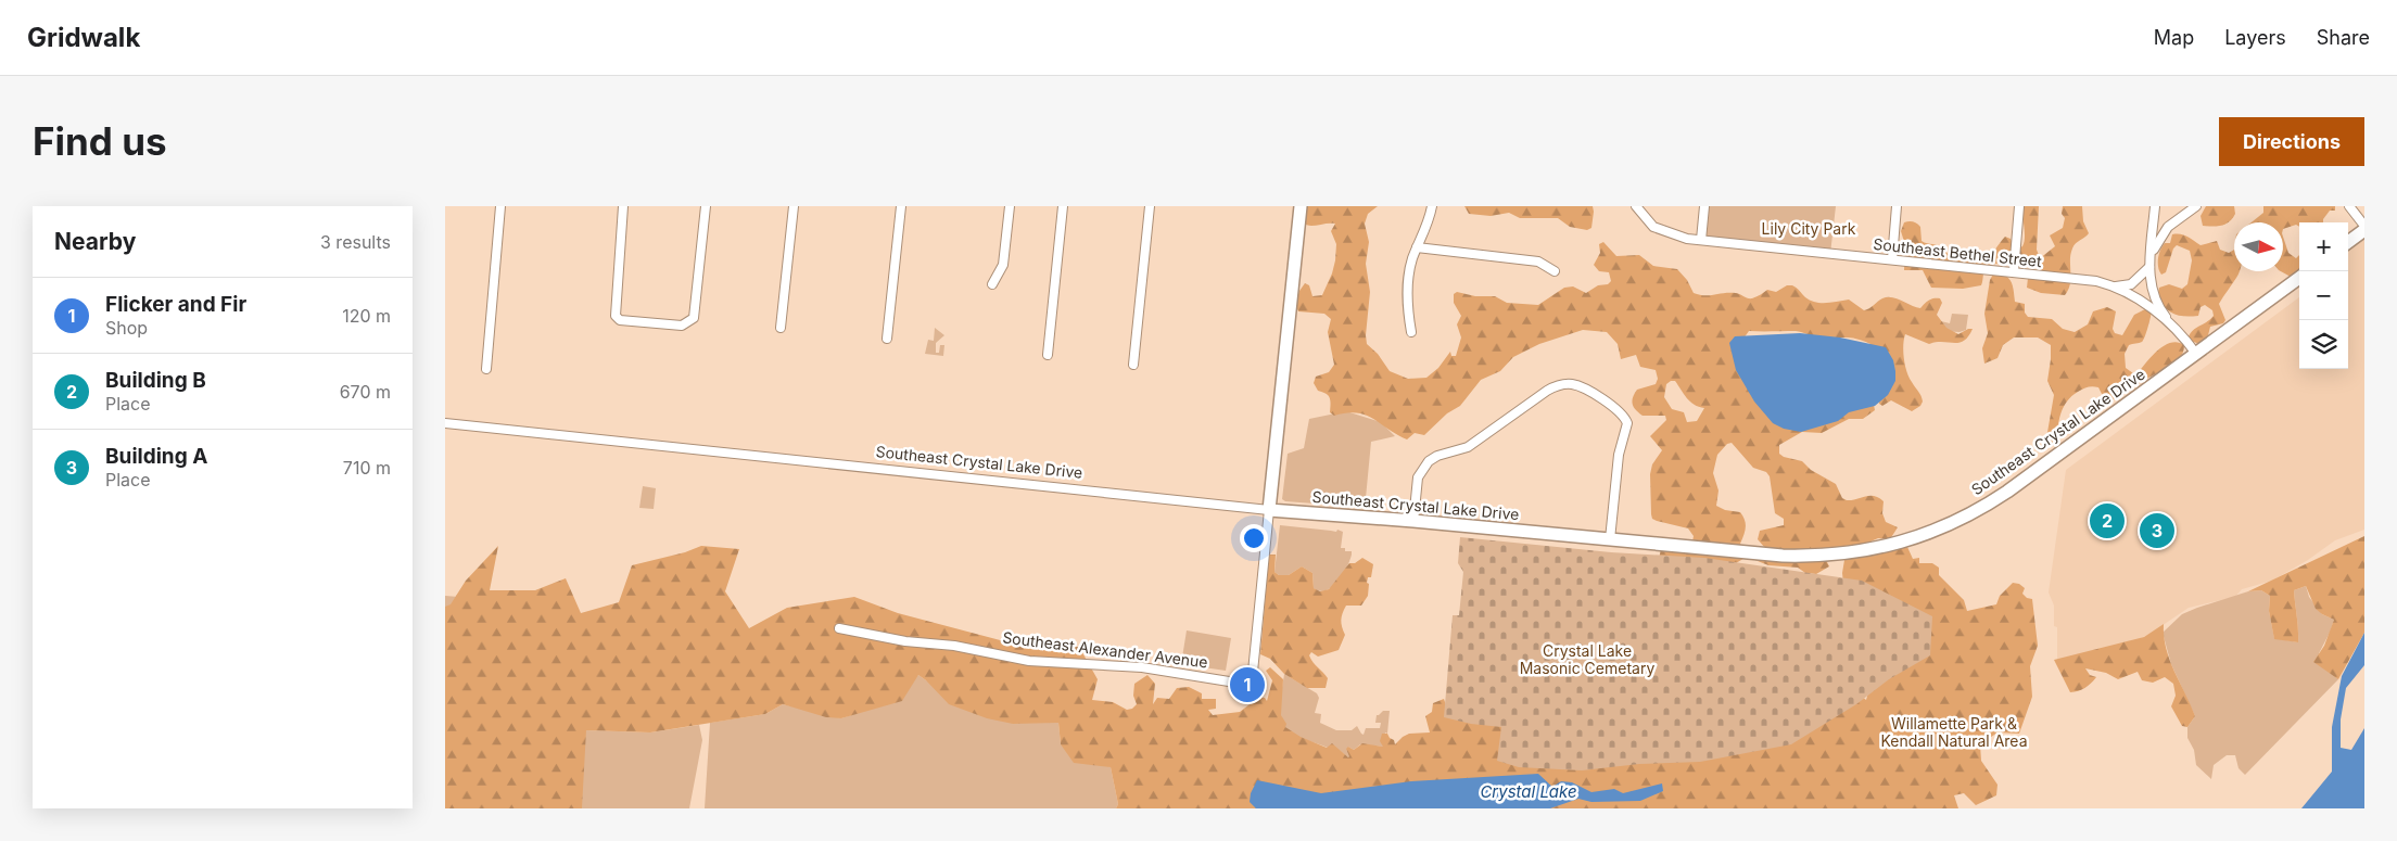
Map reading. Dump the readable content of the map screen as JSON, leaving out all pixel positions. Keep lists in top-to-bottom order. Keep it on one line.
{"streets":{"street":["Southeast Bethel Street","Southeast Crystal Lake Drive","Southeast Alexander Avenue"]},"crossings":[["Southeast Bethel Street","Southeast Crystal Lake Drive"],["Southeast Crystal Lake Drive","Southeast Alexander Avenue"]],"water":["Crystal Lake"],"parks":["Lily City Park","Crystal Lake Masonic Cemetary","Willamette Park & Kendall Natural Area"],"north":"right","page":{"header":"Gridwalk","nav":["Map","Layers","Share"],"buttons":"Directions","title":"Find us","heading":["Nearby","3 results"],"map_buttons":["+","−"],"list":[{"mark":"1","name":"Flicker and Fir","note":"Shop","value":"120 m"},{"mark":"2","name":"Building B","note":"Place","value":"670 m"},{"mark":"3","name":"Building A","note":"Place","value":"710 m"}],"pins":["2","3","1"]}}
